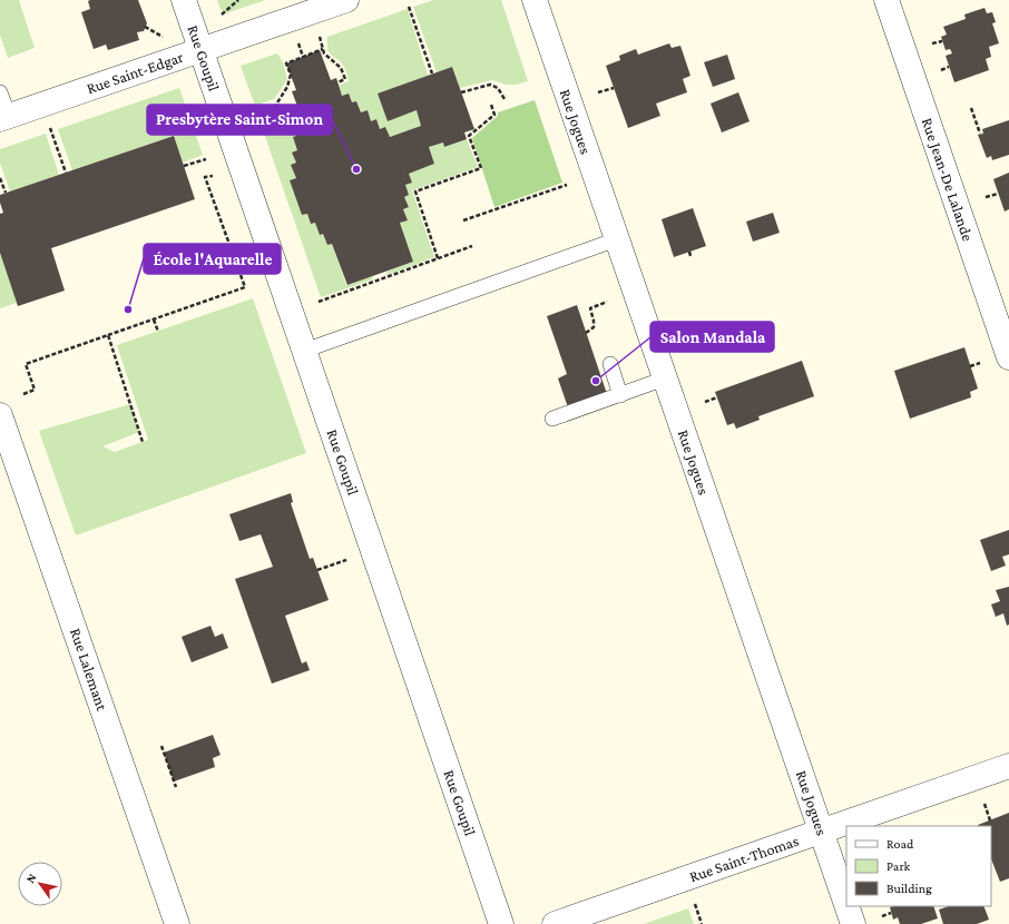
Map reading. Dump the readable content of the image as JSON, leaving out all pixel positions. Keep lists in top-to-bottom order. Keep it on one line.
{"streets":{"street":["Rue Goupil","Rue Saint-Edgar","Rue Jogues","Rue Jean-De Lalande","Rue Lalemant","Rue Saint-Thomas"]},"crossings":[["Rue Goupil","Rue Saint-Edgar"],["Rue Jogues","Rue Saint-Thomas"]],"places":["Presbytère Saint-Simon","École l'Aquarelle","Salon Mandala"],"legend":["Road","Park","Building"],"north":"top left"}
